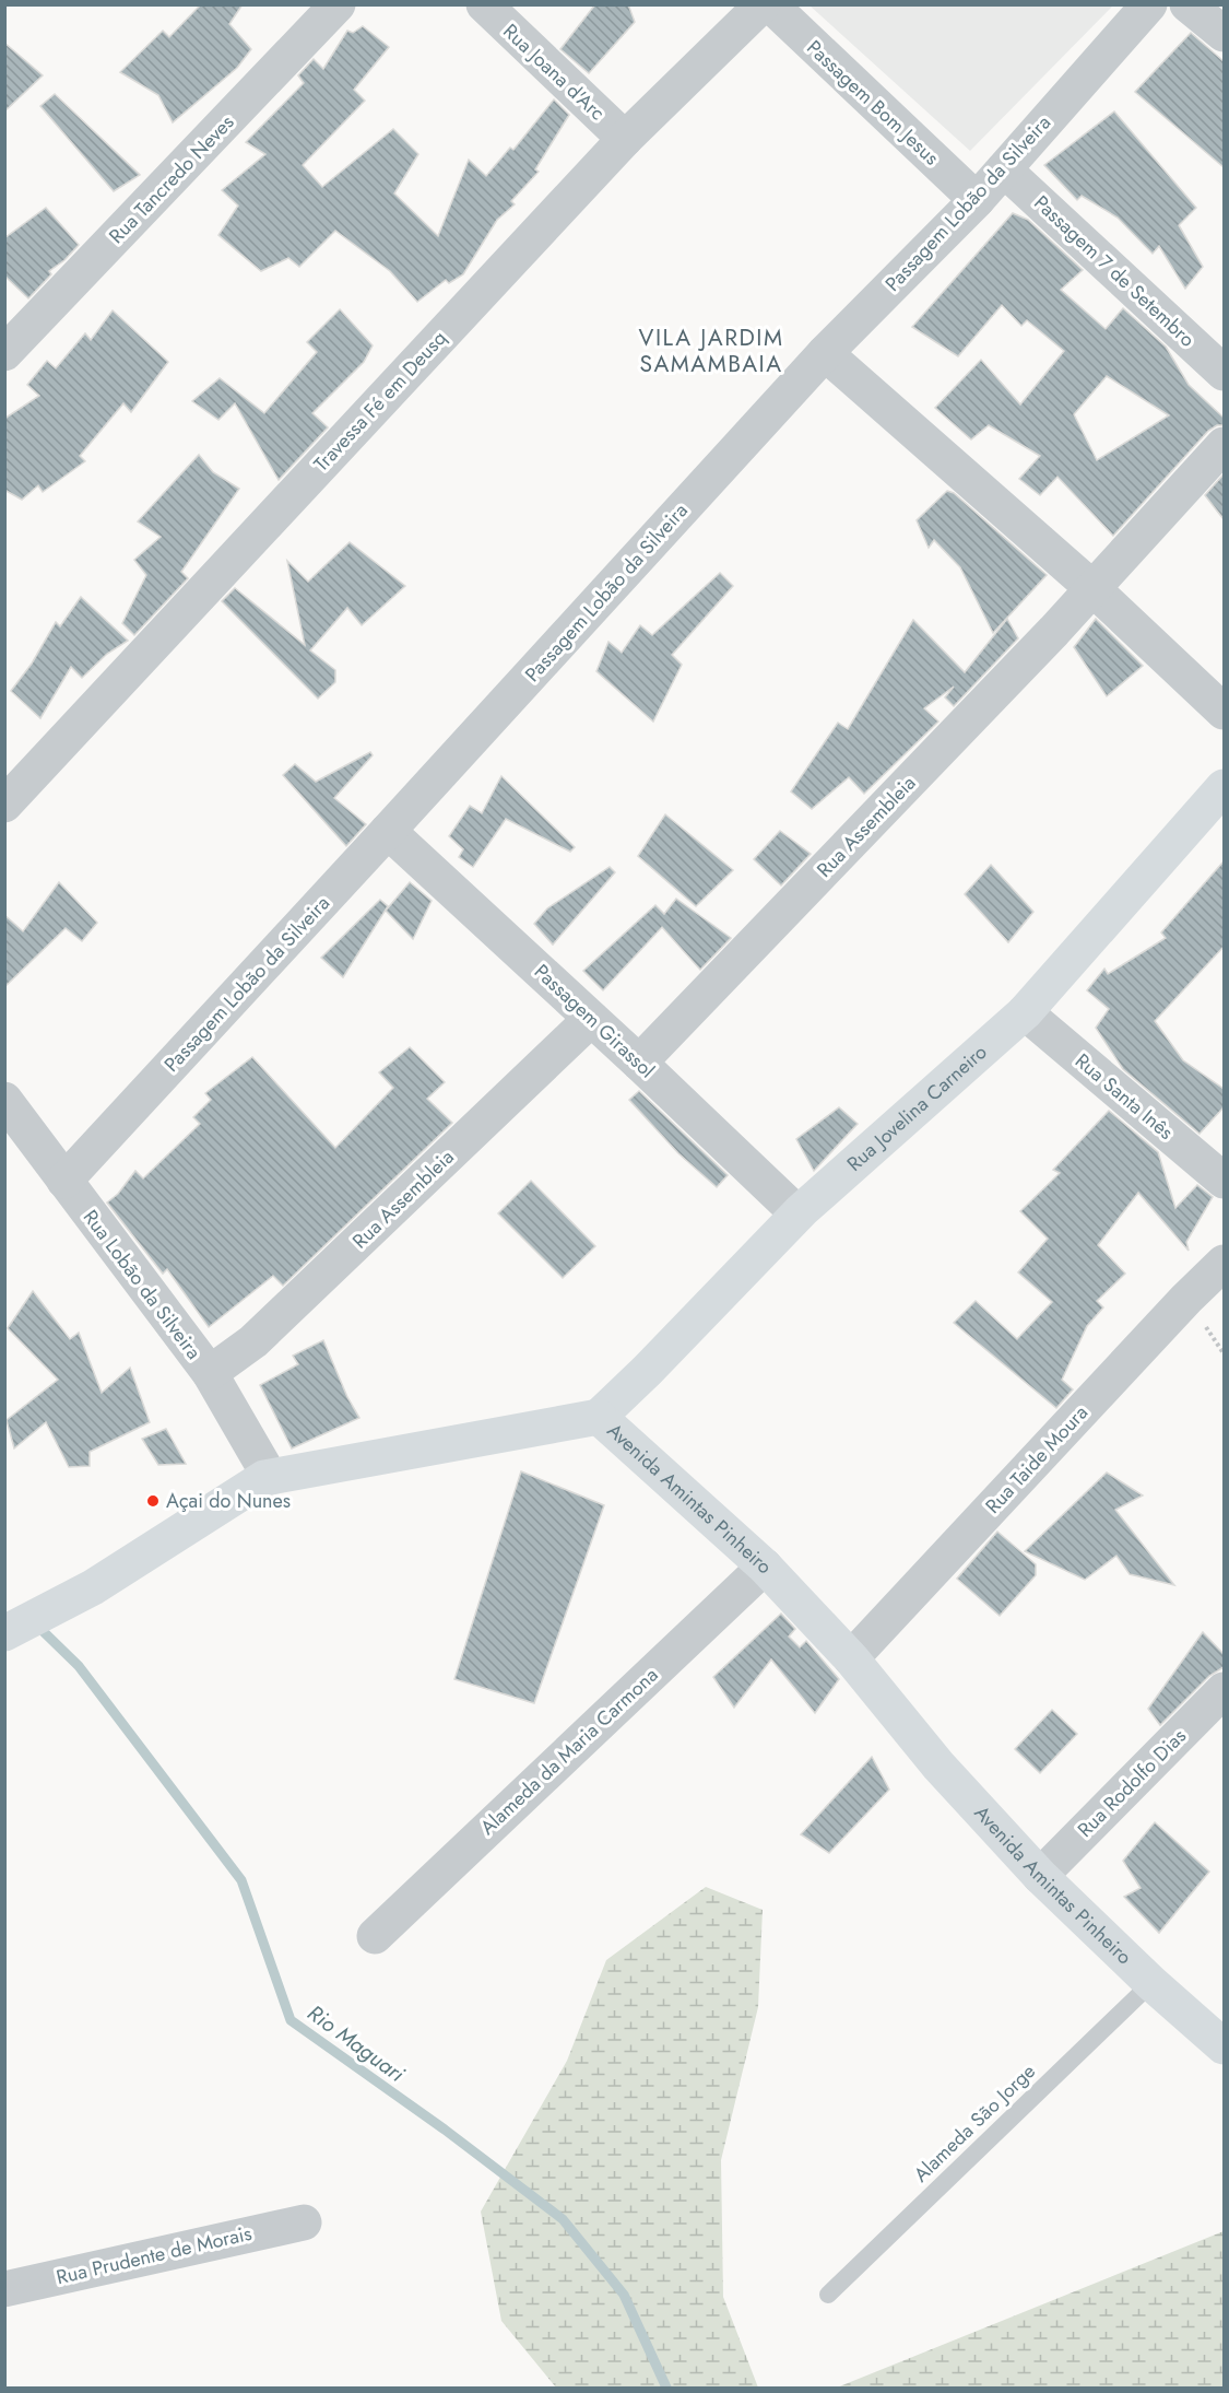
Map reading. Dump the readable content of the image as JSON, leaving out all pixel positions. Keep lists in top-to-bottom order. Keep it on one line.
{"streets":{"street":["Rua Joana d'Arc","Passagem Bom Jesus","Rua Tancredo Neves","Passagem Lobão da Silveira","Passagem 7 de Setembro","Travessa Fé em Deusq","Rua Assembleia","Passagem Girassol","Rua Santa Inês","Rua Jovelina Carneiro","Rua Lobão da Silveira","Rua Taide Moura","Avenida Amintas Pinheiro","Alameda da Maria Carmona","Rua Rodolfo Dias","Rua Prudente de Morais"],"lane":["Alameda São Jorge"]},"crossings":[["Rua Joana d'Arc","Travessa Fé em Deusq"],["Passagem Bom Jesus","Passagem Lobão da Silveira"],["Passagem Lobão da Silveira","Passagem 7 de Setembro"],["Passagem Lobão da Silveira","Passagem Girassol"],["Passagem Lobão da Silveira","Rua Lobão da Silveira"],["Rua Assembleia","Passagem Girassol"],["Rua Assembleia","Rua Lobão da Silveira"],["Passagem Girassol","Rua Jovelina Carneiro"],["Rua Santa Inês","Rua Jovelina Carneiro"],["Rua Jovelina Carneiro","Avenida Amintas Pinheiro"],["Rua Lobão da Silveira","Avenida Amintas Pinheiro"],["Rua Taide Moura","Avenida Amintas Pinheiro"],["Avenida Amintas Pinheiro","Alameda da Maria Carmona"],["Avenida Amintas Pinheiro","Rua Rodolfo Dias"],["Avenida Amintas Pinheiro","Alameda São Jorge"]],"districts":["VILA JARDIM SAMAMBAIA"],"water":["Rio Maguari"],"places":["Açai do Nunes"]}
